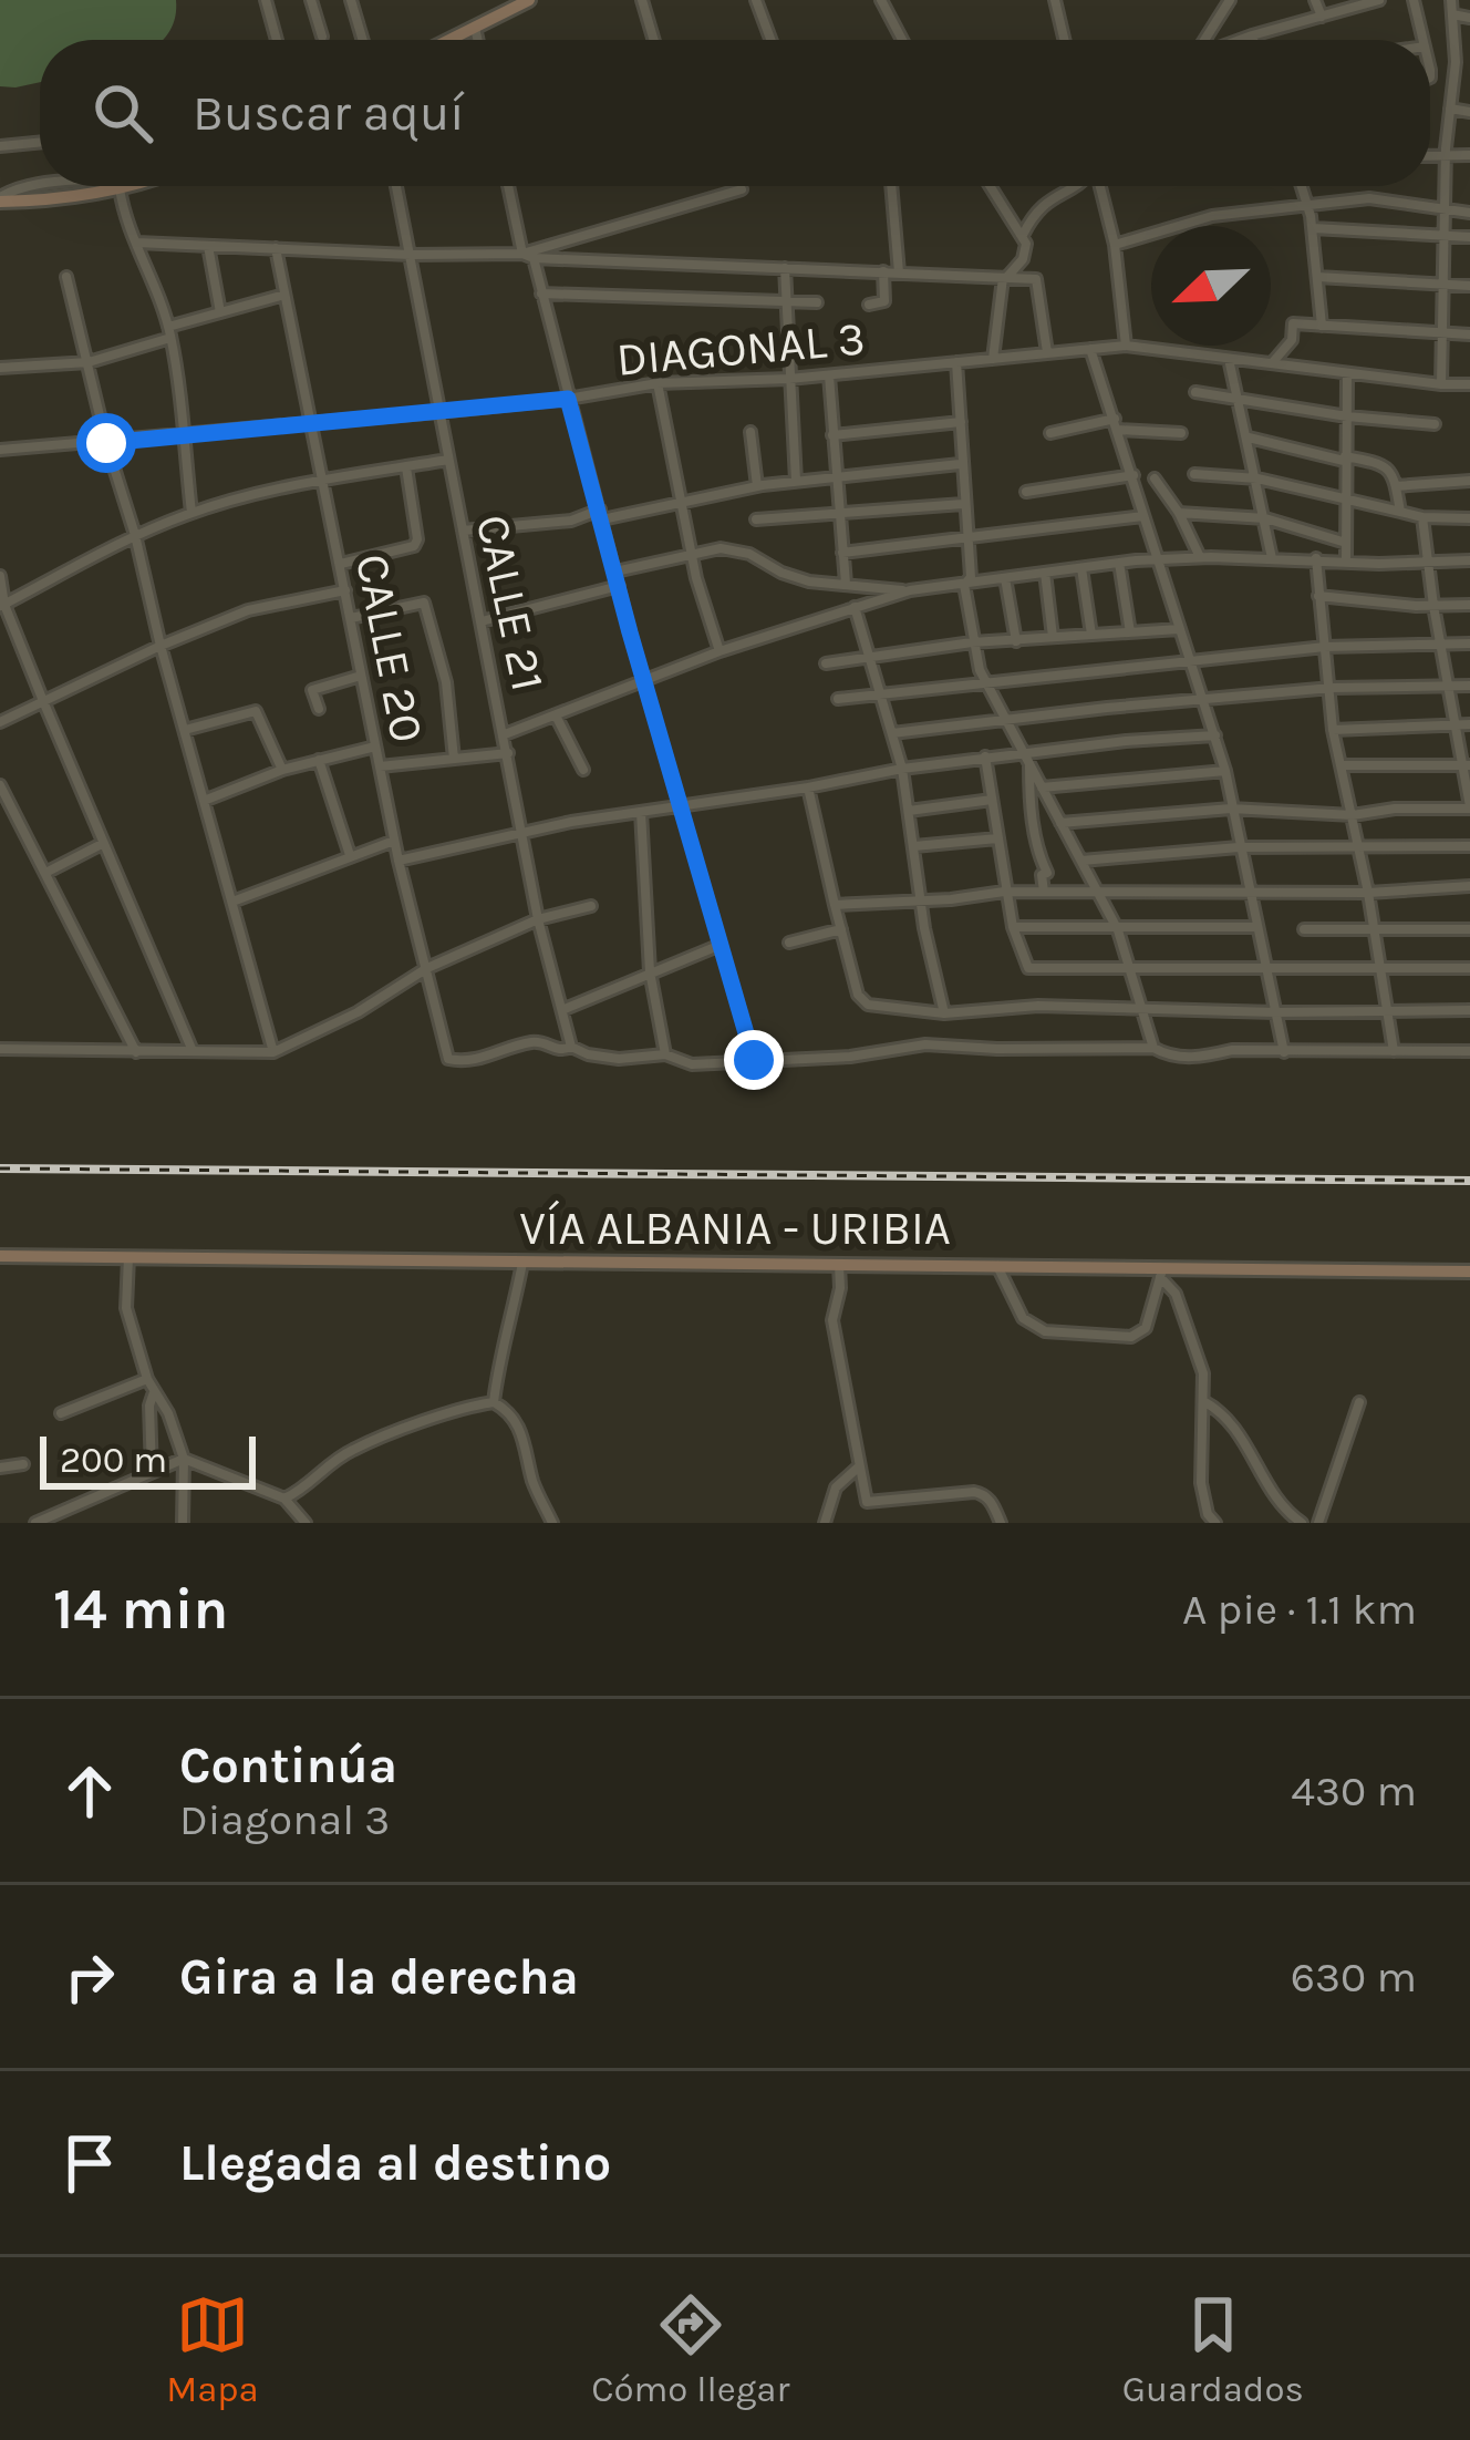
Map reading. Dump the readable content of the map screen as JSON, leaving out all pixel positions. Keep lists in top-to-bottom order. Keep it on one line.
{"streets":{"main road":["VÍA ALBANIA - URIBIA"],"street":["DIAGONAL 3","CALLE 21","CALLE 20"]},"crossings":[["DIAGONAL 3","CALLE 21"],["DIAGONAL 3","CALLE 20"],["CALLE 21","CALLE 20"]],"scale_bar":"200 m","north":"bottom left","page":{"search":"Buscar aquí","scale":"200 m","heading":["14 min","A pie · 1.1 km"],"list":[["Continúa","Diagonal 3","430 m"],["Gira a la derecha","630 m"],"Llegada al destino"],"nav":["Mapa","Cómo llegar","Guardados"]}}
